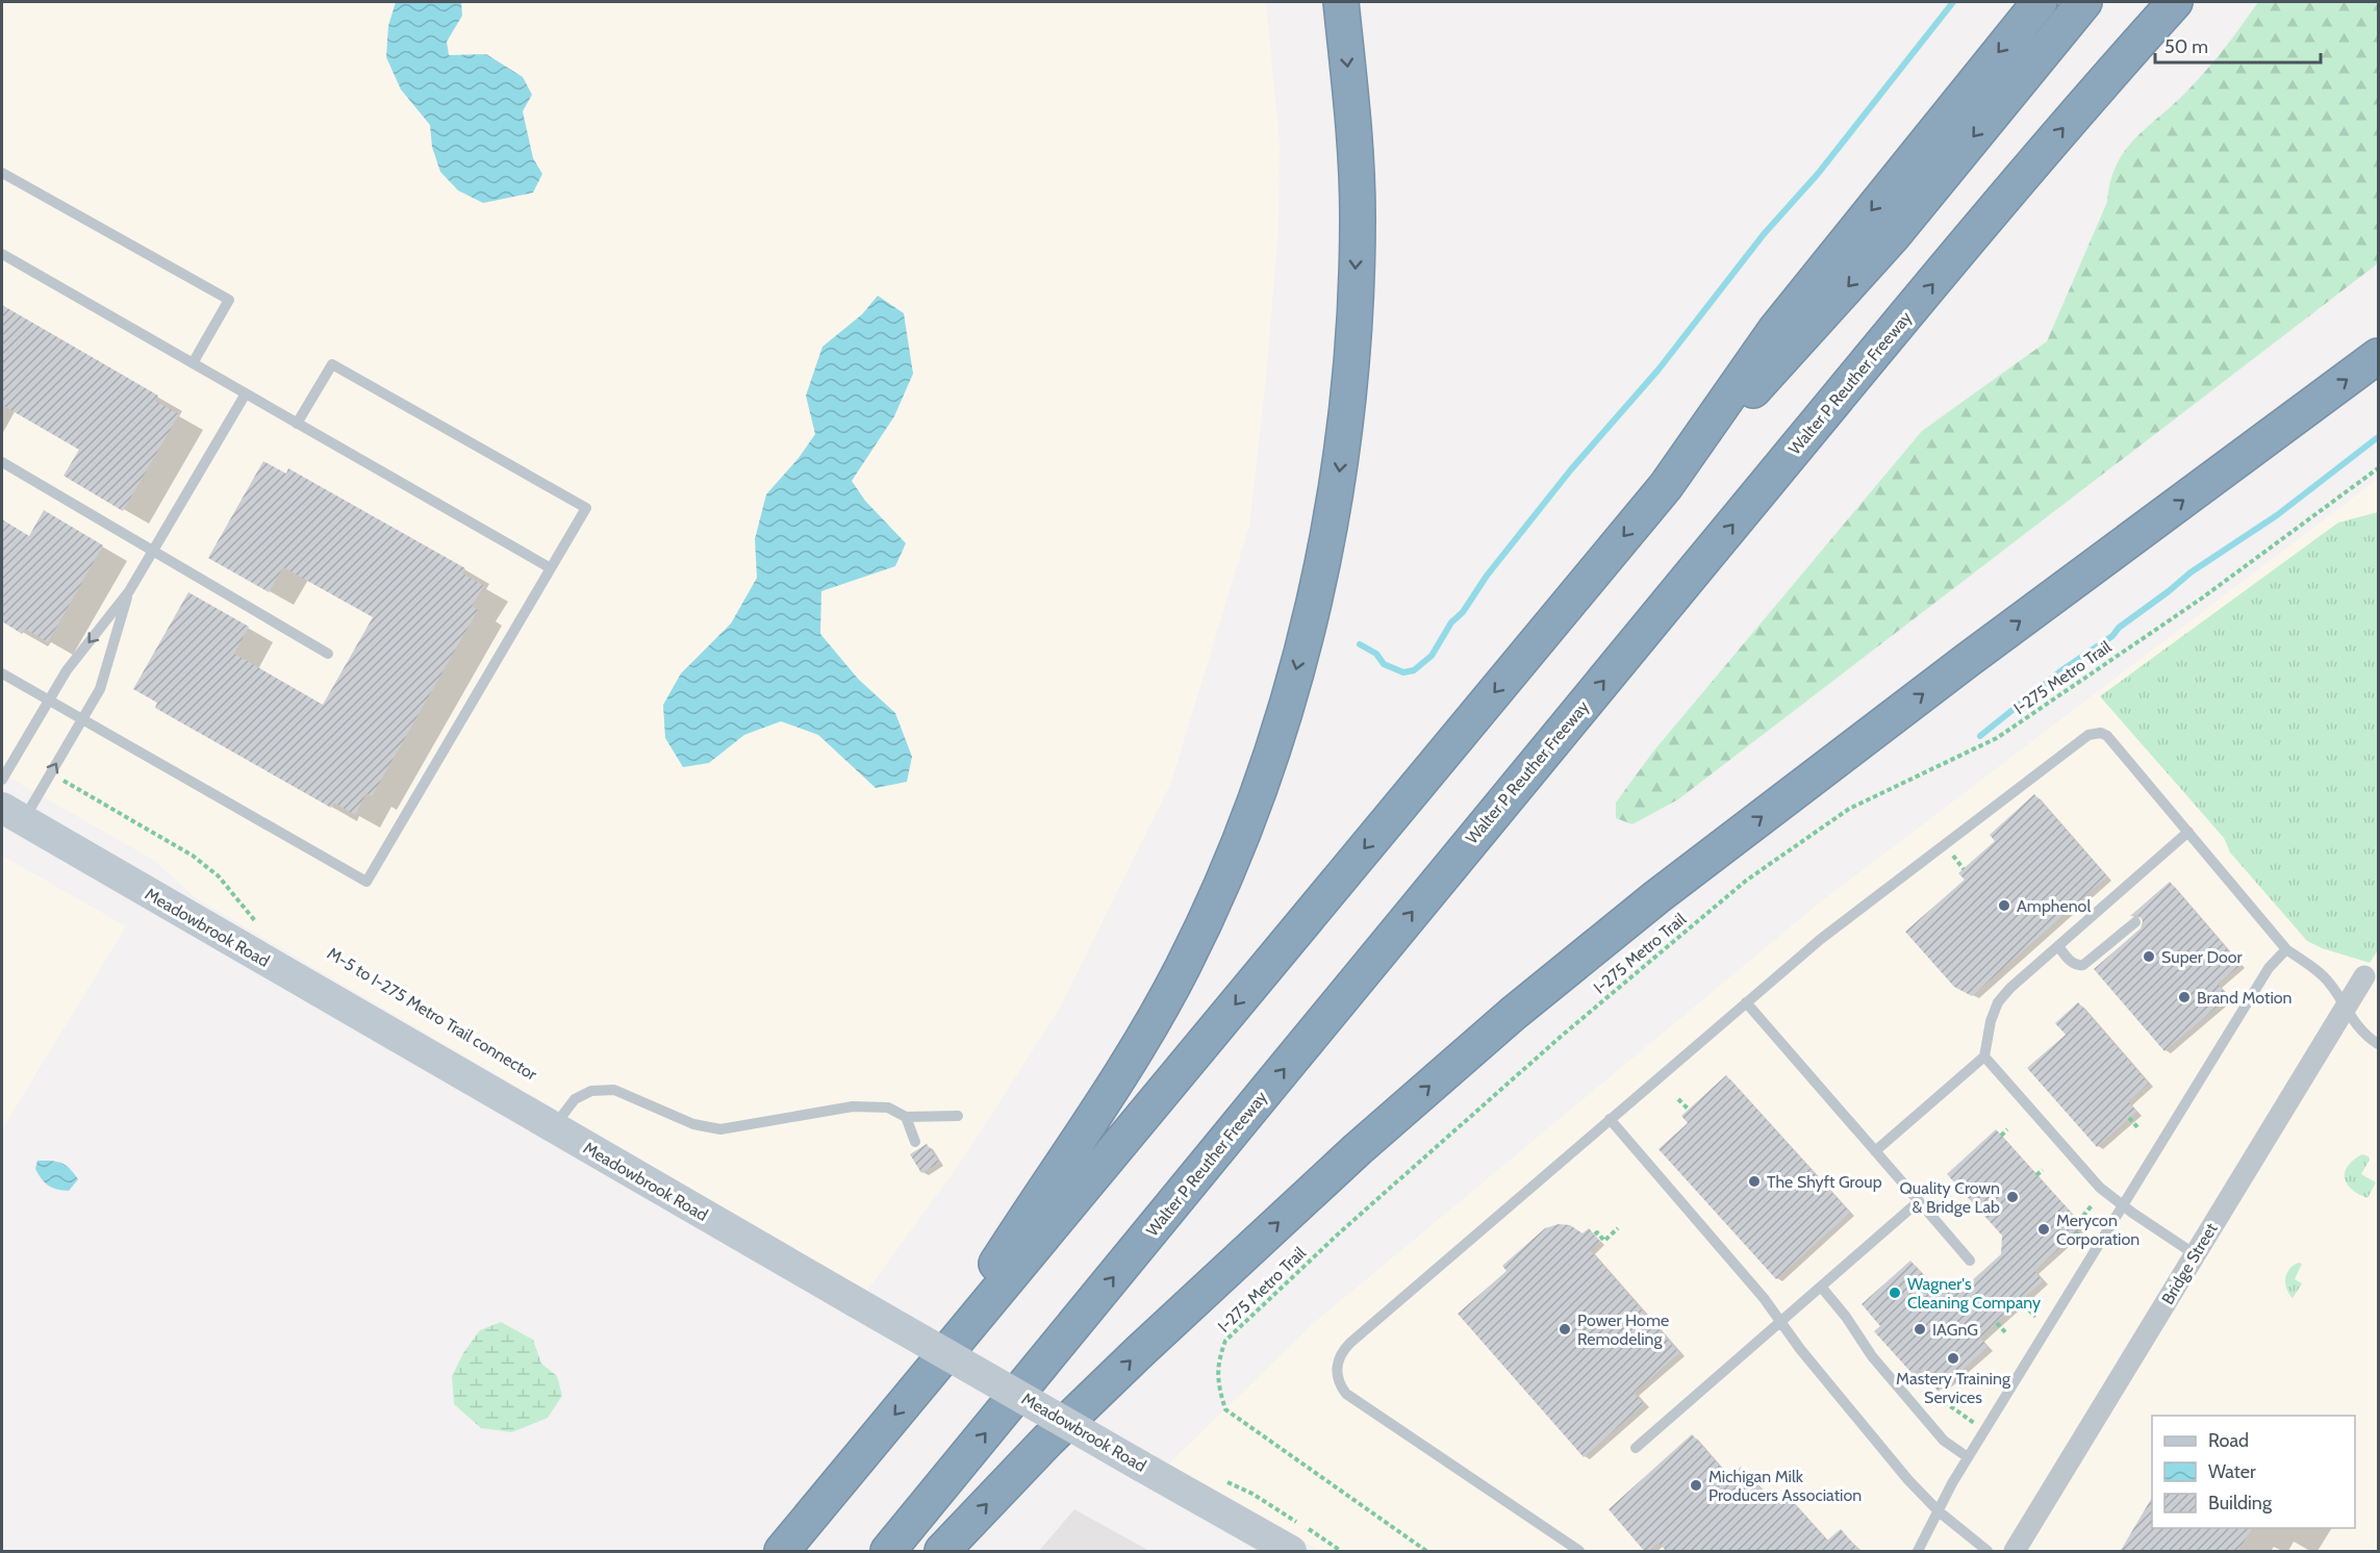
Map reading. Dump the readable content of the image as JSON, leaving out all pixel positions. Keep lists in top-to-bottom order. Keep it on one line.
{"streets":{"highway":["Walter P Reuther Freeway"],"street":["Meadowbrook Road","Bridge Street"],"path":["I-275 Metro Trail"]},"places":["Amphenol","Super Door","Brand Motion","The Shyft Group","Quality Crown & Bridge Lab","Merycon Corporation","Wagner's Cleaning Company","Power Home Remodeling","IAGnG","Mastery Training Services","Michigan Milk Producers Association"],"legend":["Road","Water","Building"],"scale_bar":"50 m"}
